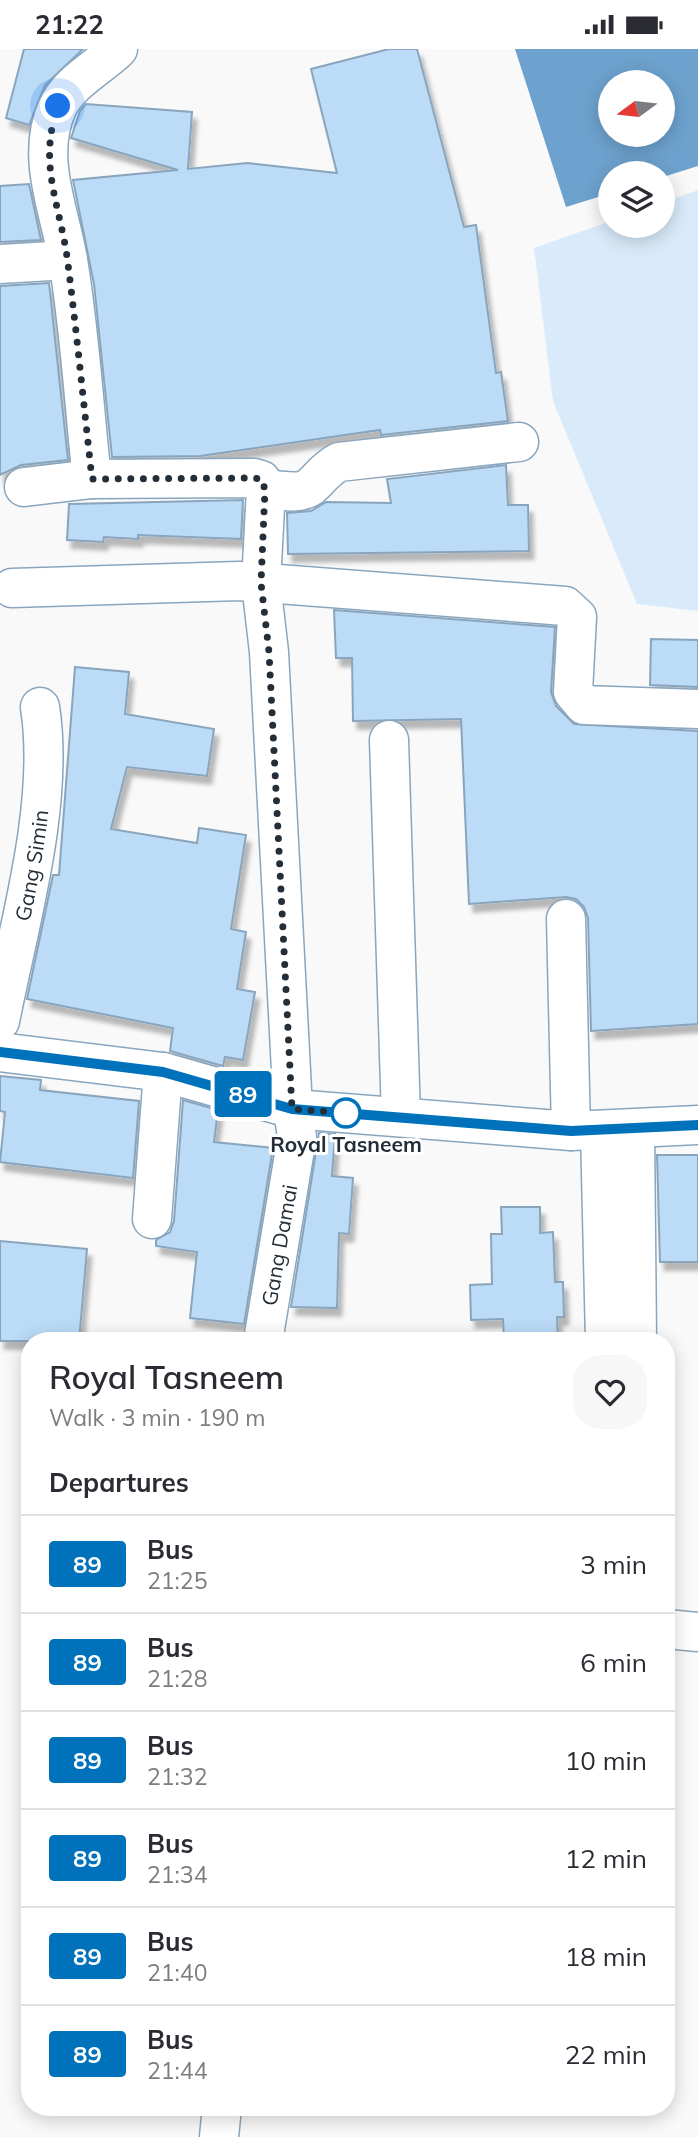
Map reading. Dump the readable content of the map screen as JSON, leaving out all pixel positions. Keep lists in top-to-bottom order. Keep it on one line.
{"streets":{"street":["Gang Simin","Gang Damai"]},"places":["Royal Tasneem"],"lines":["bus line 89"],"north":"left","page":{"status":"21:22","on_map":"89","heading":[["Royal Tasneem","Walk · 3 min · 190 m"],"Departures"],"list":[{"mark":"89","name":"Bus","note":"21:25","value":"3 min"},{"mark":"89","name":"Bus","note":"21:28","value":"6 min"},{"mark":"89","name":"Bus","note":"21:32","value":"10 min"},{"mark":"89","name":"Bus","note":"21:34","value":"12 min"},{"mark":"89","name":"Bus","note":"21:40","value":"18 min"},{"mark":"89","name":"Bus","note":"21:44","value":"22 min"}]}}
